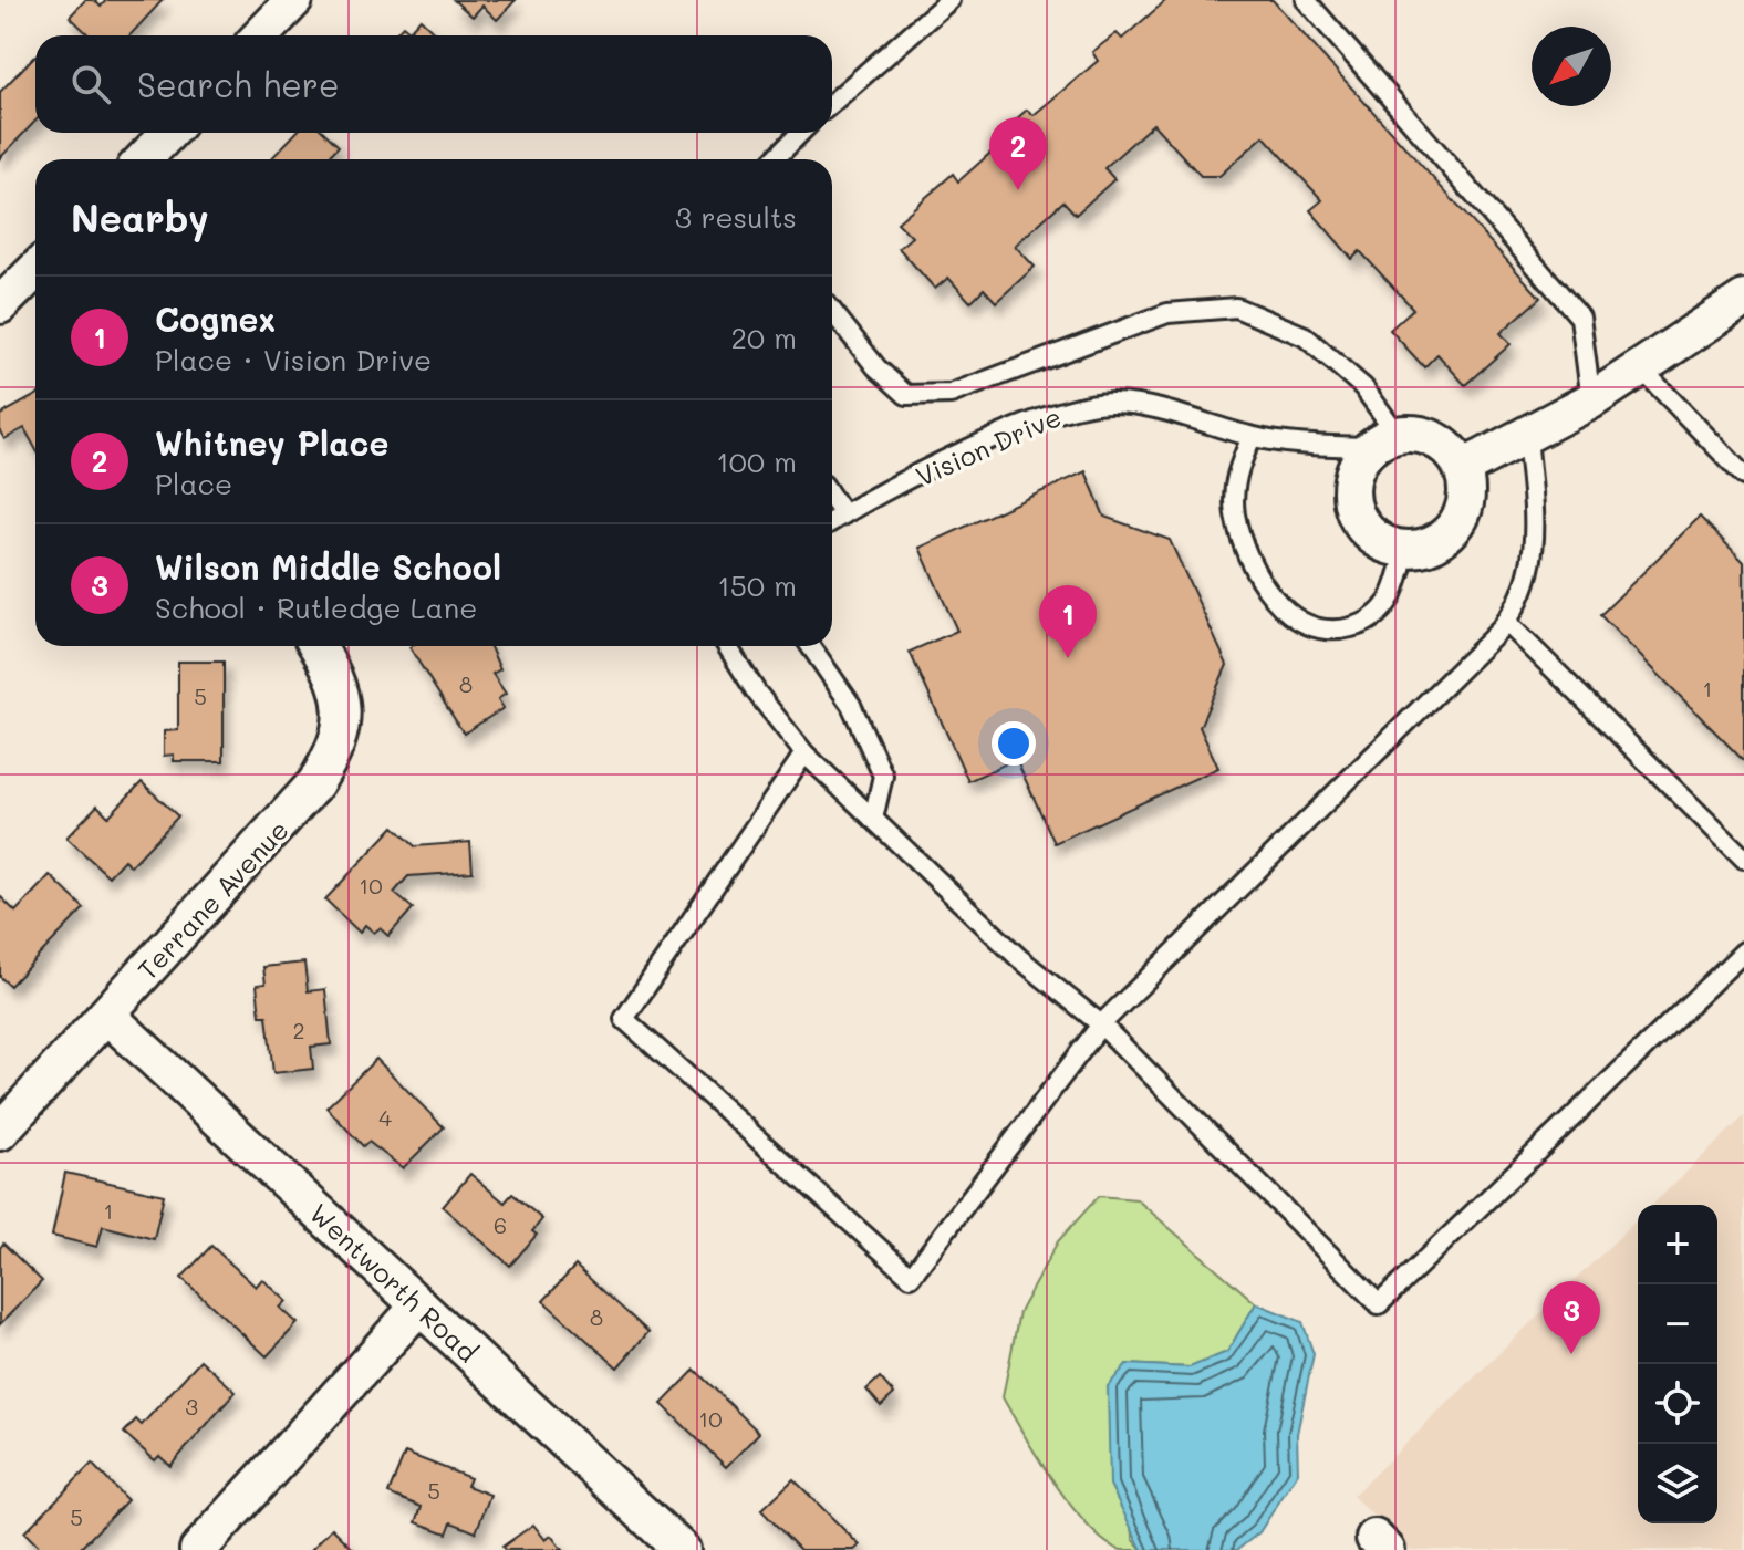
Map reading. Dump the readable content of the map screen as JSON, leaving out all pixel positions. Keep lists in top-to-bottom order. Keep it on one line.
{"streets":{"street":["Vision Drive","Terrane Avenue","Wentworth Road"]},"crossings":[["Terrane Avenue","Wentworth Road"]],"house_numbers":["8","1","5","10","2","4","1","6","8","3","10","5","5"],"north":"bottom left","page":{"search":"Search here","pins":["2","1","3"],"heading":["Nearby","3 results"],"list":[{"mark":"1","name":"Cognex","note":"Place · Vision Drive","value":"20 m"},{"mark":"2","name":"Whitney Place","note":"Place","value":"100 m"},{"mark":"3","name":"Wilson Middle School","note":"School · Rutledge Lane","value":"150 m"}],"map_buttons":["+","−"]}}
